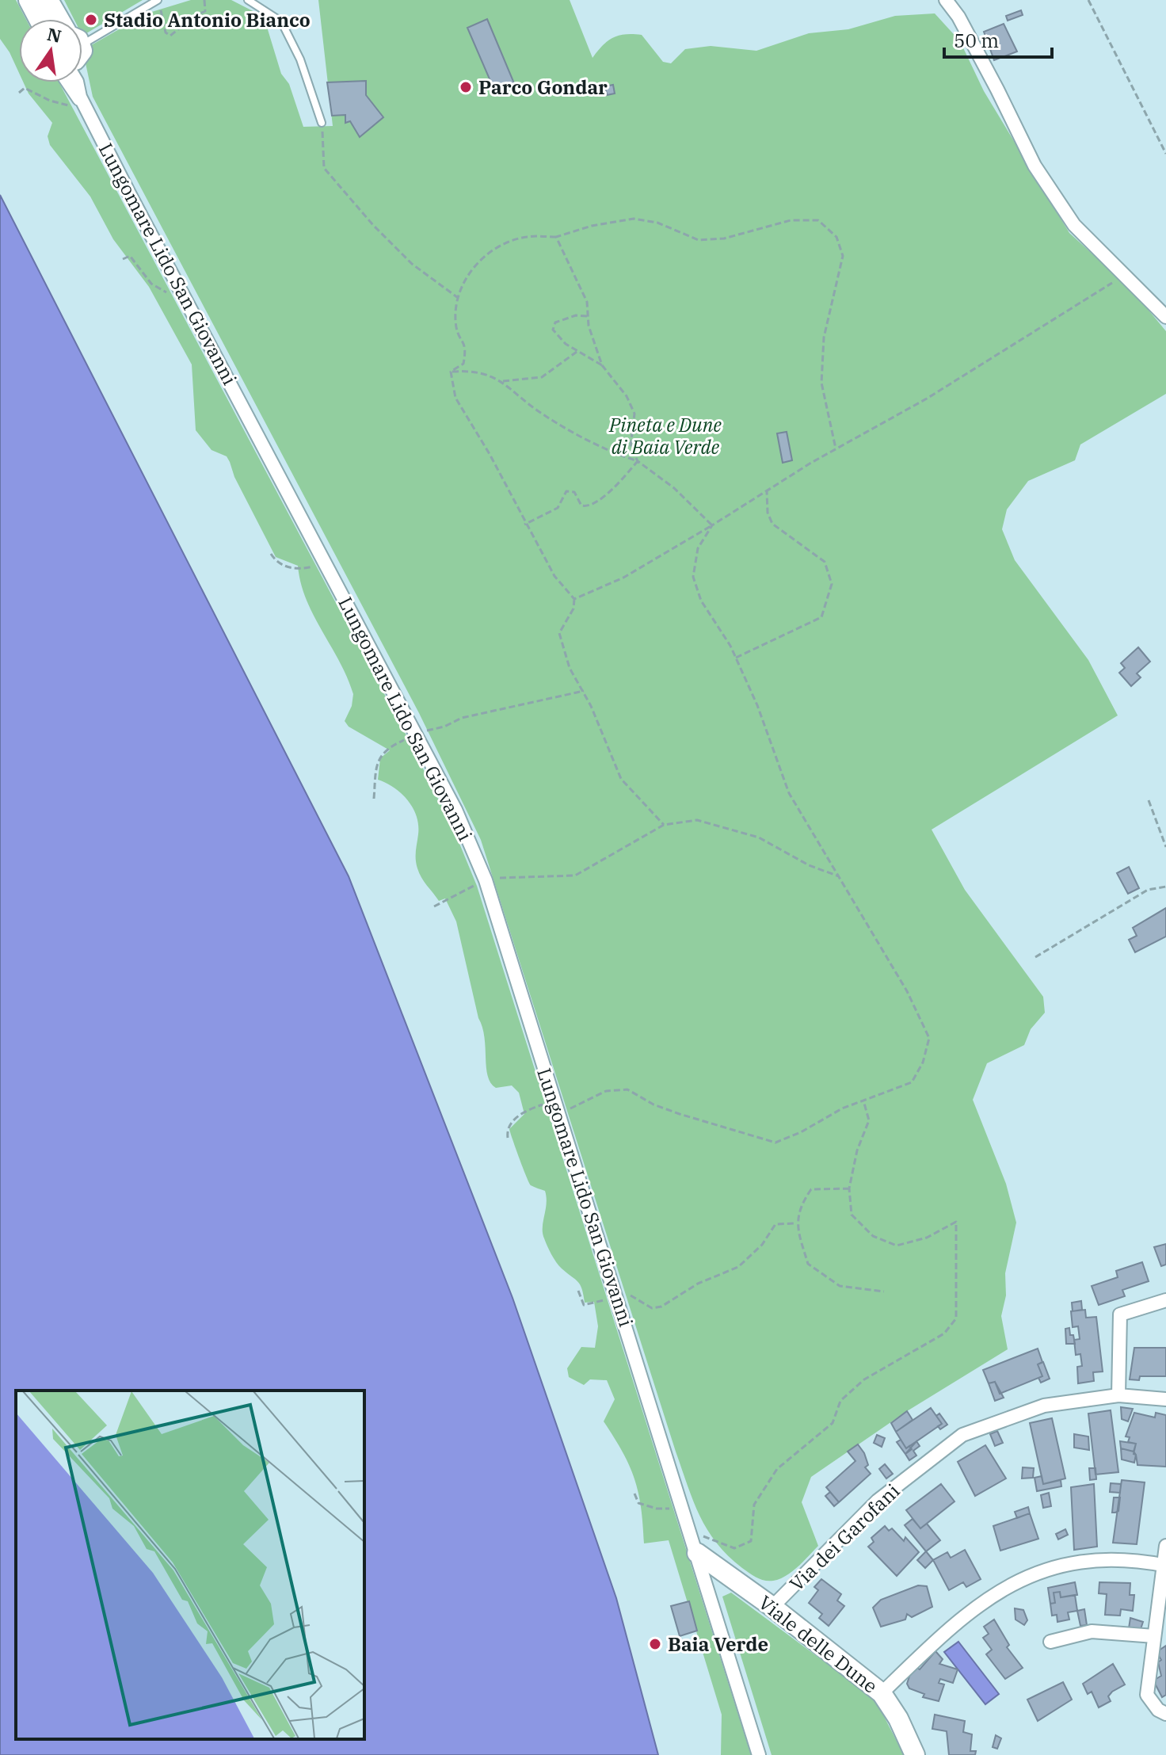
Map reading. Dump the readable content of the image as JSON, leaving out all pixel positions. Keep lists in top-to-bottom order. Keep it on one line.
{"streets":{"street":["Lungomare Lido San Giovanni","Via dei Garofani","Viale delle Dune"]},"crossings":[["Lungomare Lido San Giovanni","Viale delle Dune"],["Via dei Garofani","Viale delle Dune"]],"parks":["Pineta e Dune di Baia Verde"],"places":["Stadio Antonio Bianco","Parco Gondar","Baia Verde"],"scale_bar":"50 m","north":"top"}
